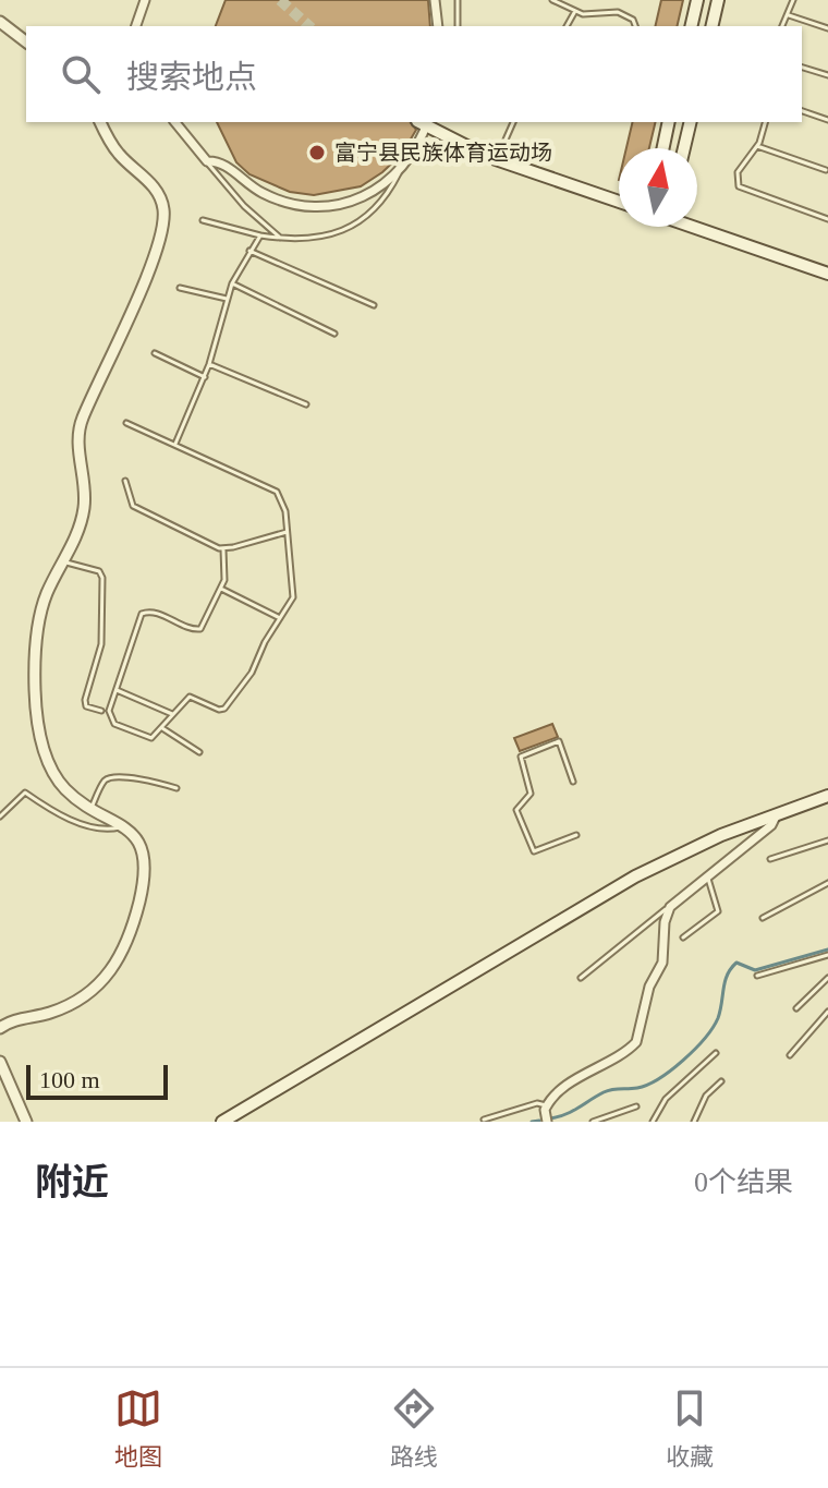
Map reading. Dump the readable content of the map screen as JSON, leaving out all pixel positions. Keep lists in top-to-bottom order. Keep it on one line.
{"places":["富宁县民族体育运动场"],"scale_bar":"100 m","north":"top","page":{"search":"搜索地点","scale":"100 m","heading":["附近","0个结果"],"nav":["地图","路线","收藏"]}}
